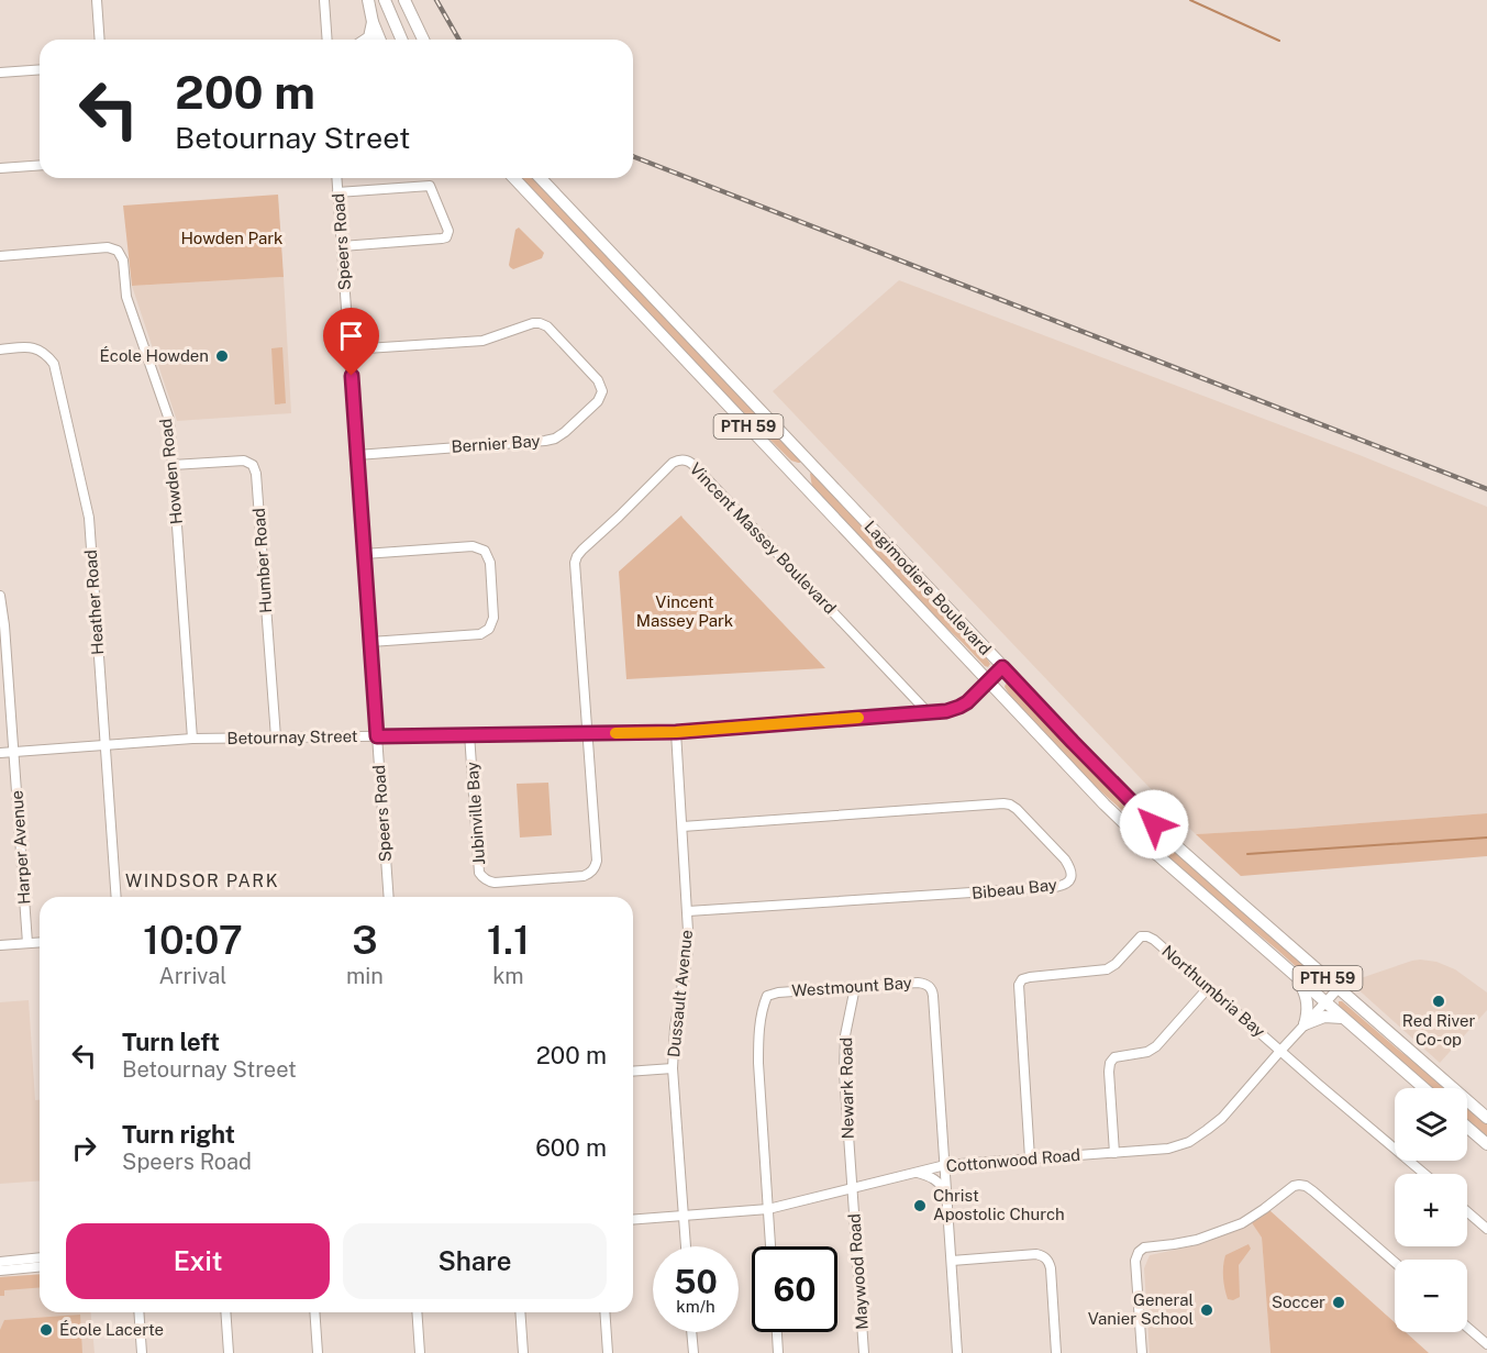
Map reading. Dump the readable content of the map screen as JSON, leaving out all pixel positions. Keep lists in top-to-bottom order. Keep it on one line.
{"streets":{"main road":["PTH 59","Lagimodiere Boulevard"],"street":["Speers Road","Bernier Bay","Howden Road","Vincent Massey Boulevard","Humber Road","Heather Road","Betournay Street","Jubinville Bay","Harper Avenue","Bibeau Bay","Westmount Bay","Northumbria Bay","Dussault Avenue","Newark Road","Cottonwood Road","Maywood Road"]},"crossings":[["Speers Road","Bernier Bay"],["Speers Road","Betournay Street"],["Howden Road","Humber Road"],["Howden Road","Betournay Street"],["Vincent Massey Boulevard","Betournay Street"],["Vincent Massey Boulevard","Jubinville Bay"],["Humber Road","Betournay Street"],["Lagimodiere Boulevard","Betournay Street"],["Lagimodiere Boulevard","Cottonwood Road"],["Heather Road","Betournay Street"],["Betournay Street","Jubinville Bay"],["Betournay Street","Harper Avenue"],["Betournay Street","Dussault Avenue"],["Bibeau Bay","Dussault Avenue"],["Westmount Bay","Newark Road"],["Westmount Bay","Cottonwood Road"],["Northumbria Bay","Cottonwood Road"],["Dussault Avenue","Cottonwood Road"],["Newark Road","Cottonwood Road"],["Newark Road","Maywood Road"],["Cottonwood Road","Maywood Road"]],"districts":["WINDSOR PARK"],"parks":["Howden Park","Vincent Massey Park"],"places":["École Howden","Red River Co-op","Christ Apostolic Church","Soccer","General Vanier School","École Lacerte"],"page":{"turn":["200 m","Betournay Street"],"eta":["10:07","Arrival","3","min","1.1","km"],"list":[{"name":"Turn left","note":"Betournay Street","value":"200 m"},{"name":"Turn right","note":"Speers Road","value":"600 m"}],"map_buttons":["+","−"],"buttons":["Exit","Share"],"speed":"50 km/h","limit":"60"}}
